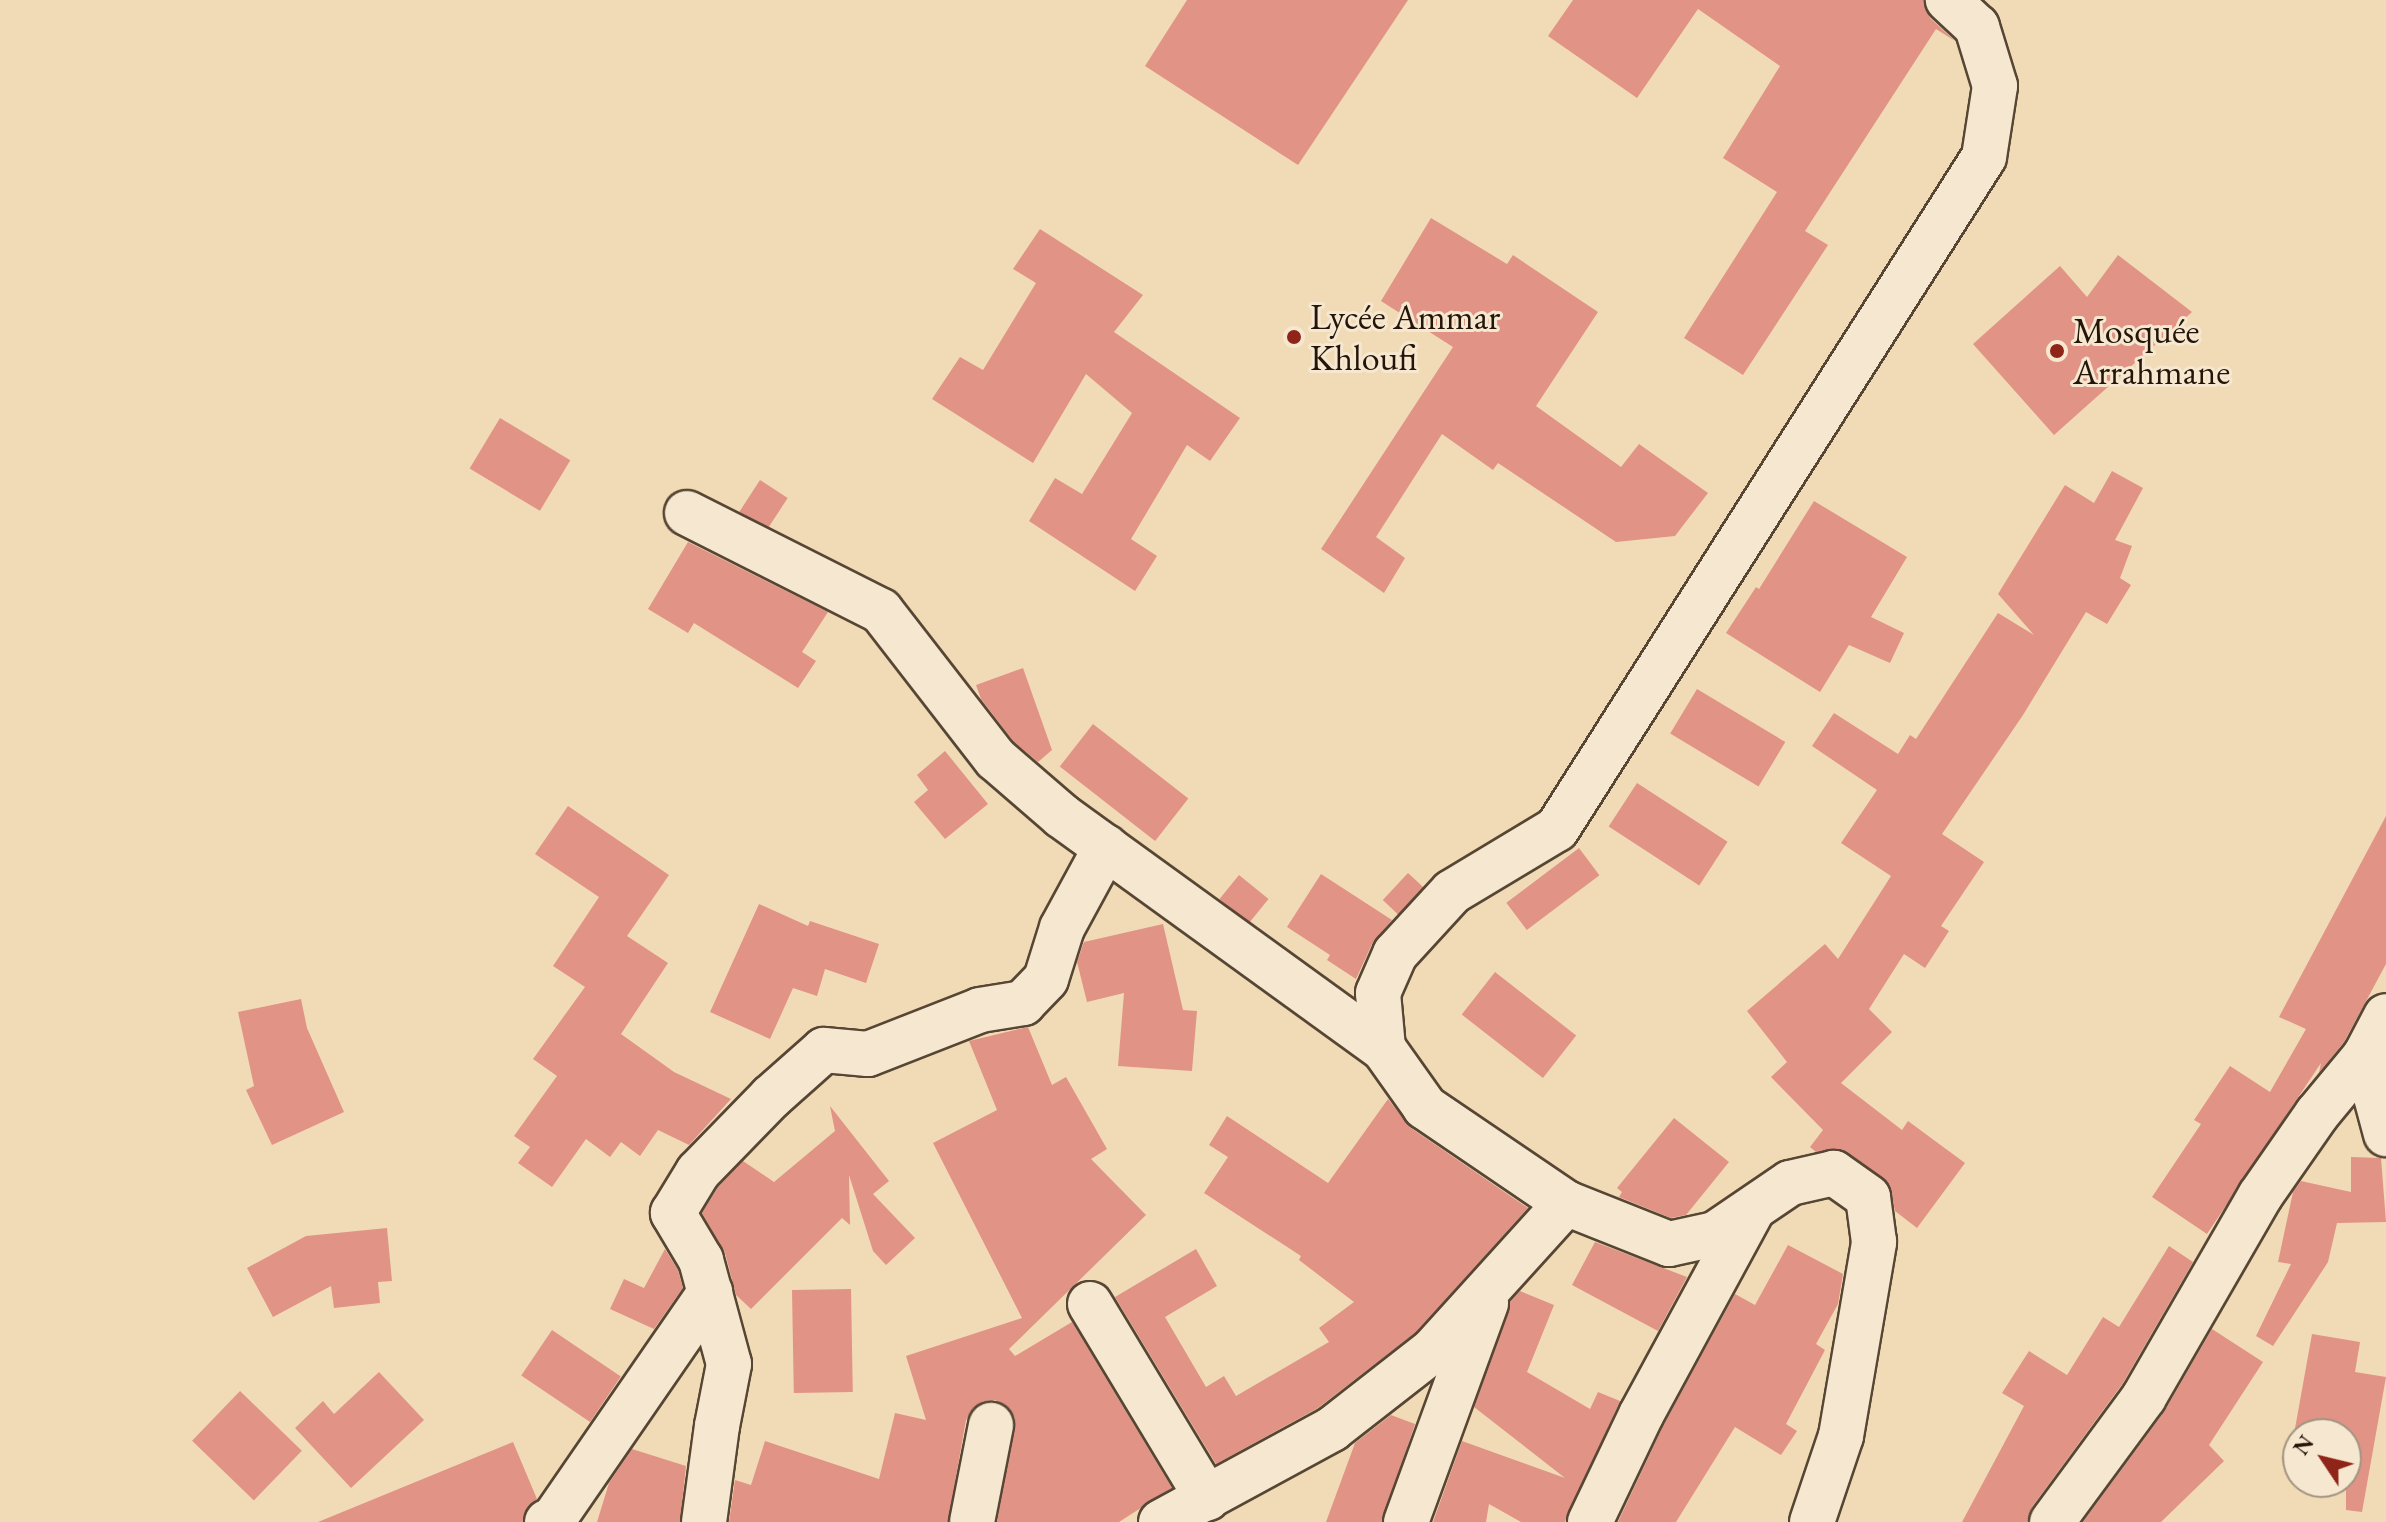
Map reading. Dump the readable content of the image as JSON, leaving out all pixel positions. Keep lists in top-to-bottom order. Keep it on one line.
{"places":["Lycée Ammar Khloufi","Mosquée Arrahmane"],"north":"top left"}
